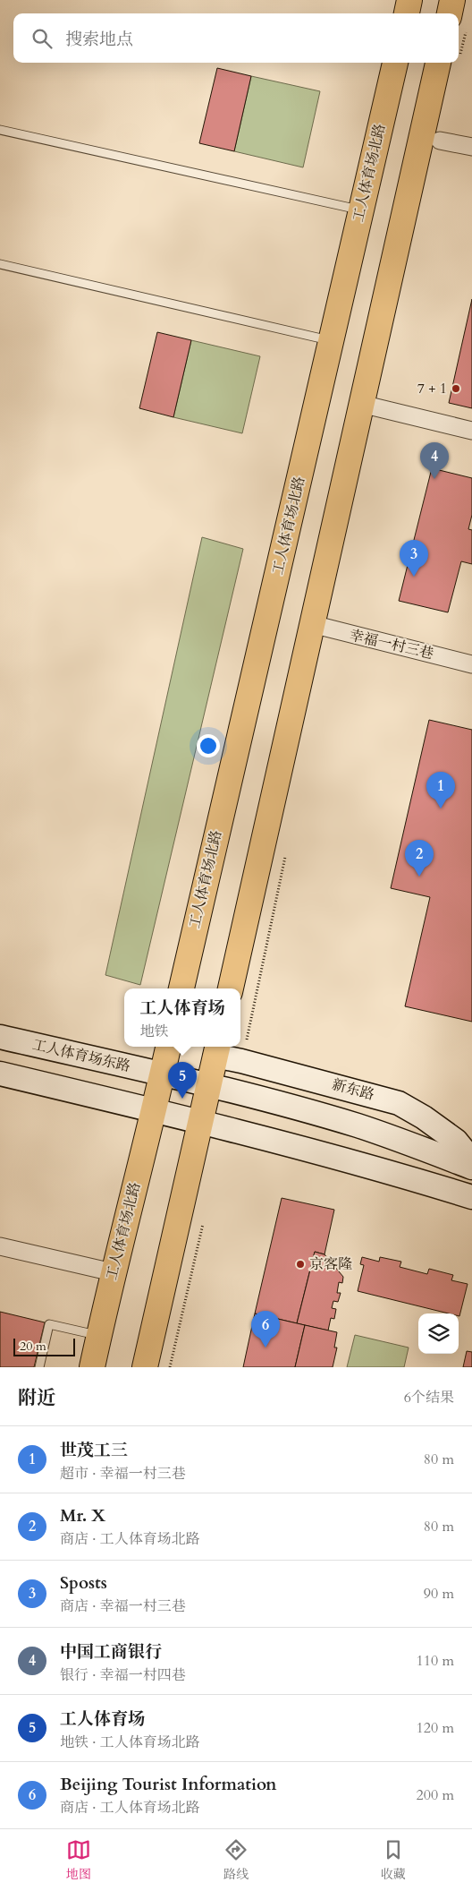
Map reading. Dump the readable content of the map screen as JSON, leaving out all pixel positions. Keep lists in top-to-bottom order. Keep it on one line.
{"streets":{"main road":["工人体育场北路","工人体育场东路","新东路"],"street":["幸福一村三巷"]},"crossings":[["工人体育场北路","工人体育场东路"]],"places":["7 + 1","京客隆"],"scale_bar":"20 m","page":{"search":"搜索地点","pins":["4","3","1","2","5","6"],"popup":["工人体育场","地铁"],"scale":"20 m","heading":["附近","6个结果"],"list":[{"mark":"1","name":"世茂工三","note":"超市 · 幸福一村三巷","value":"80 m"},{"mark":"2","name":"Mr. X","note":"商店 · 工人体育场北路","value":"80 m"},{"mark":"3","name":"Sposts","note":"商店 · 幸福一村三巷","value":"90 m"},{"mark":"4","name":"中国工商银行","note":"银行 · 幸福一村四巷","value":"110 m"},{"mark":"5","name":"工人体育场","note":"地铁 · 工人体育场北路","value":"120 m"},{"mark":"6","name":"Beijing Tourist Information","note":"商店 · 工人体育场北路","value":"200 m"}],"nav":["地图","路线","收藏"]}}
